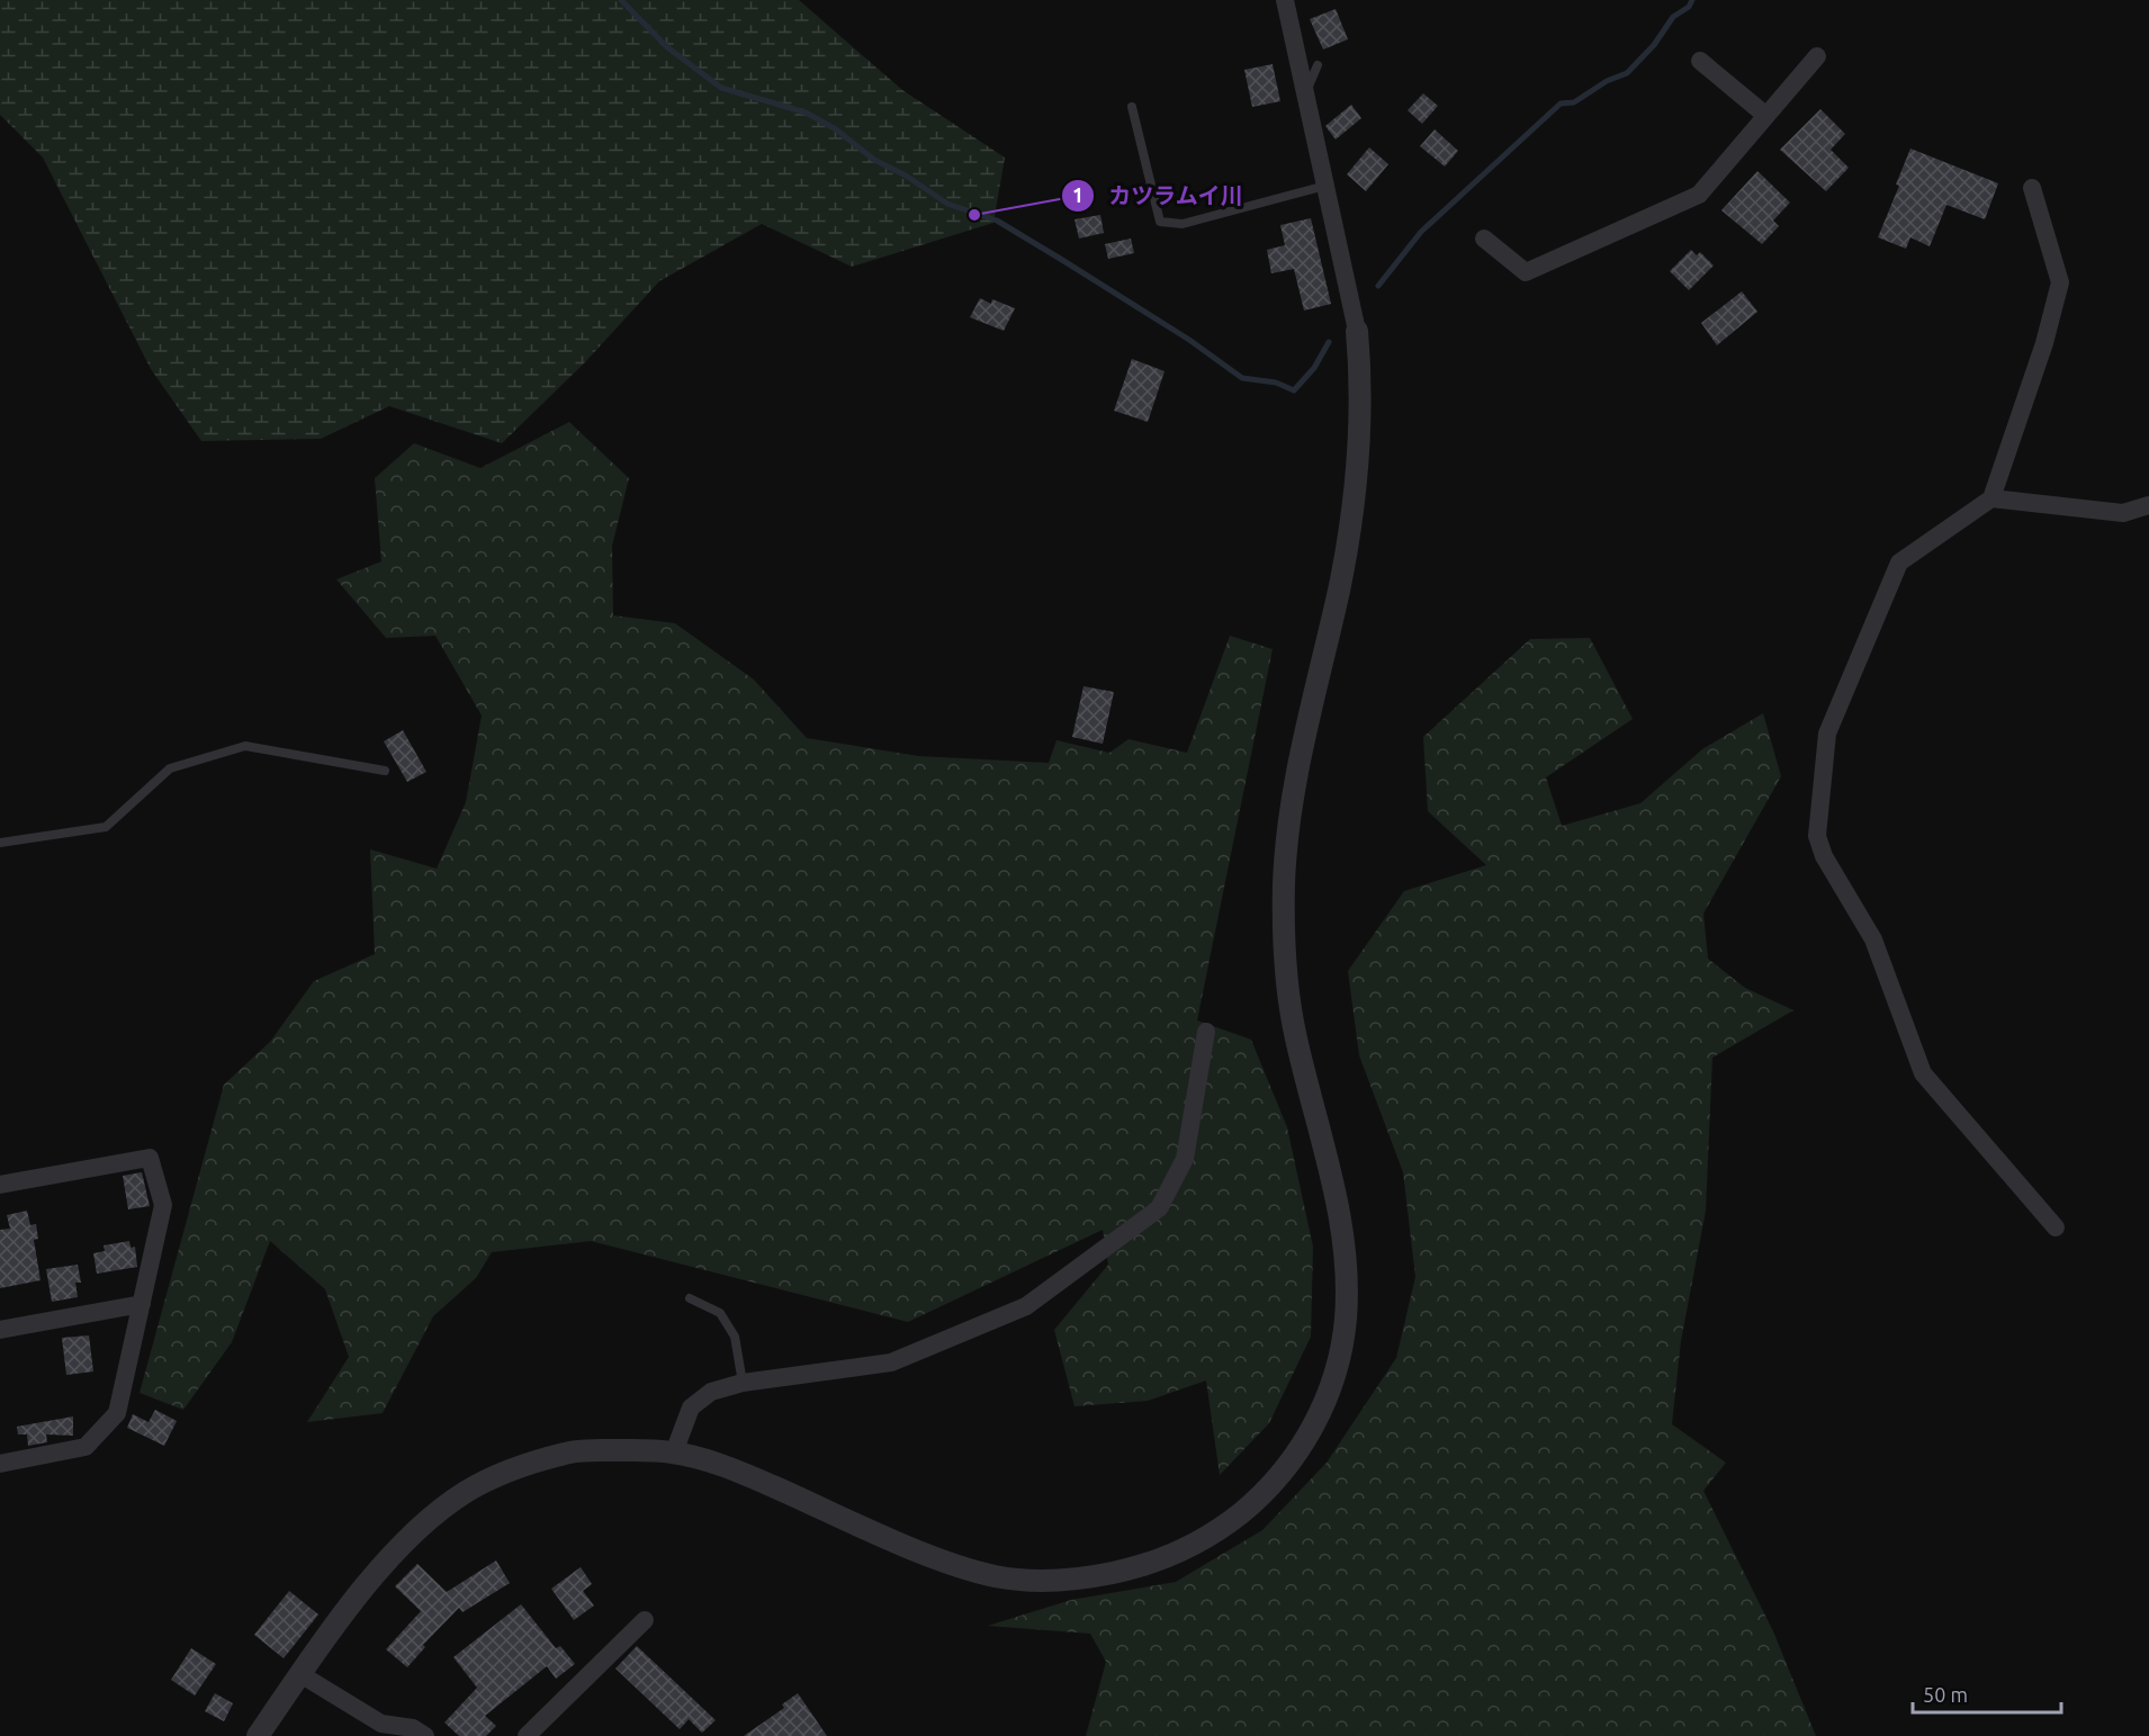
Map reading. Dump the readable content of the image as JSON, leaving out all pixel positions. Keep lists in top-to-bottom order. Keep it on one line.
{"places":["カツラムイ川"],"scale_bar":"50 m"}
